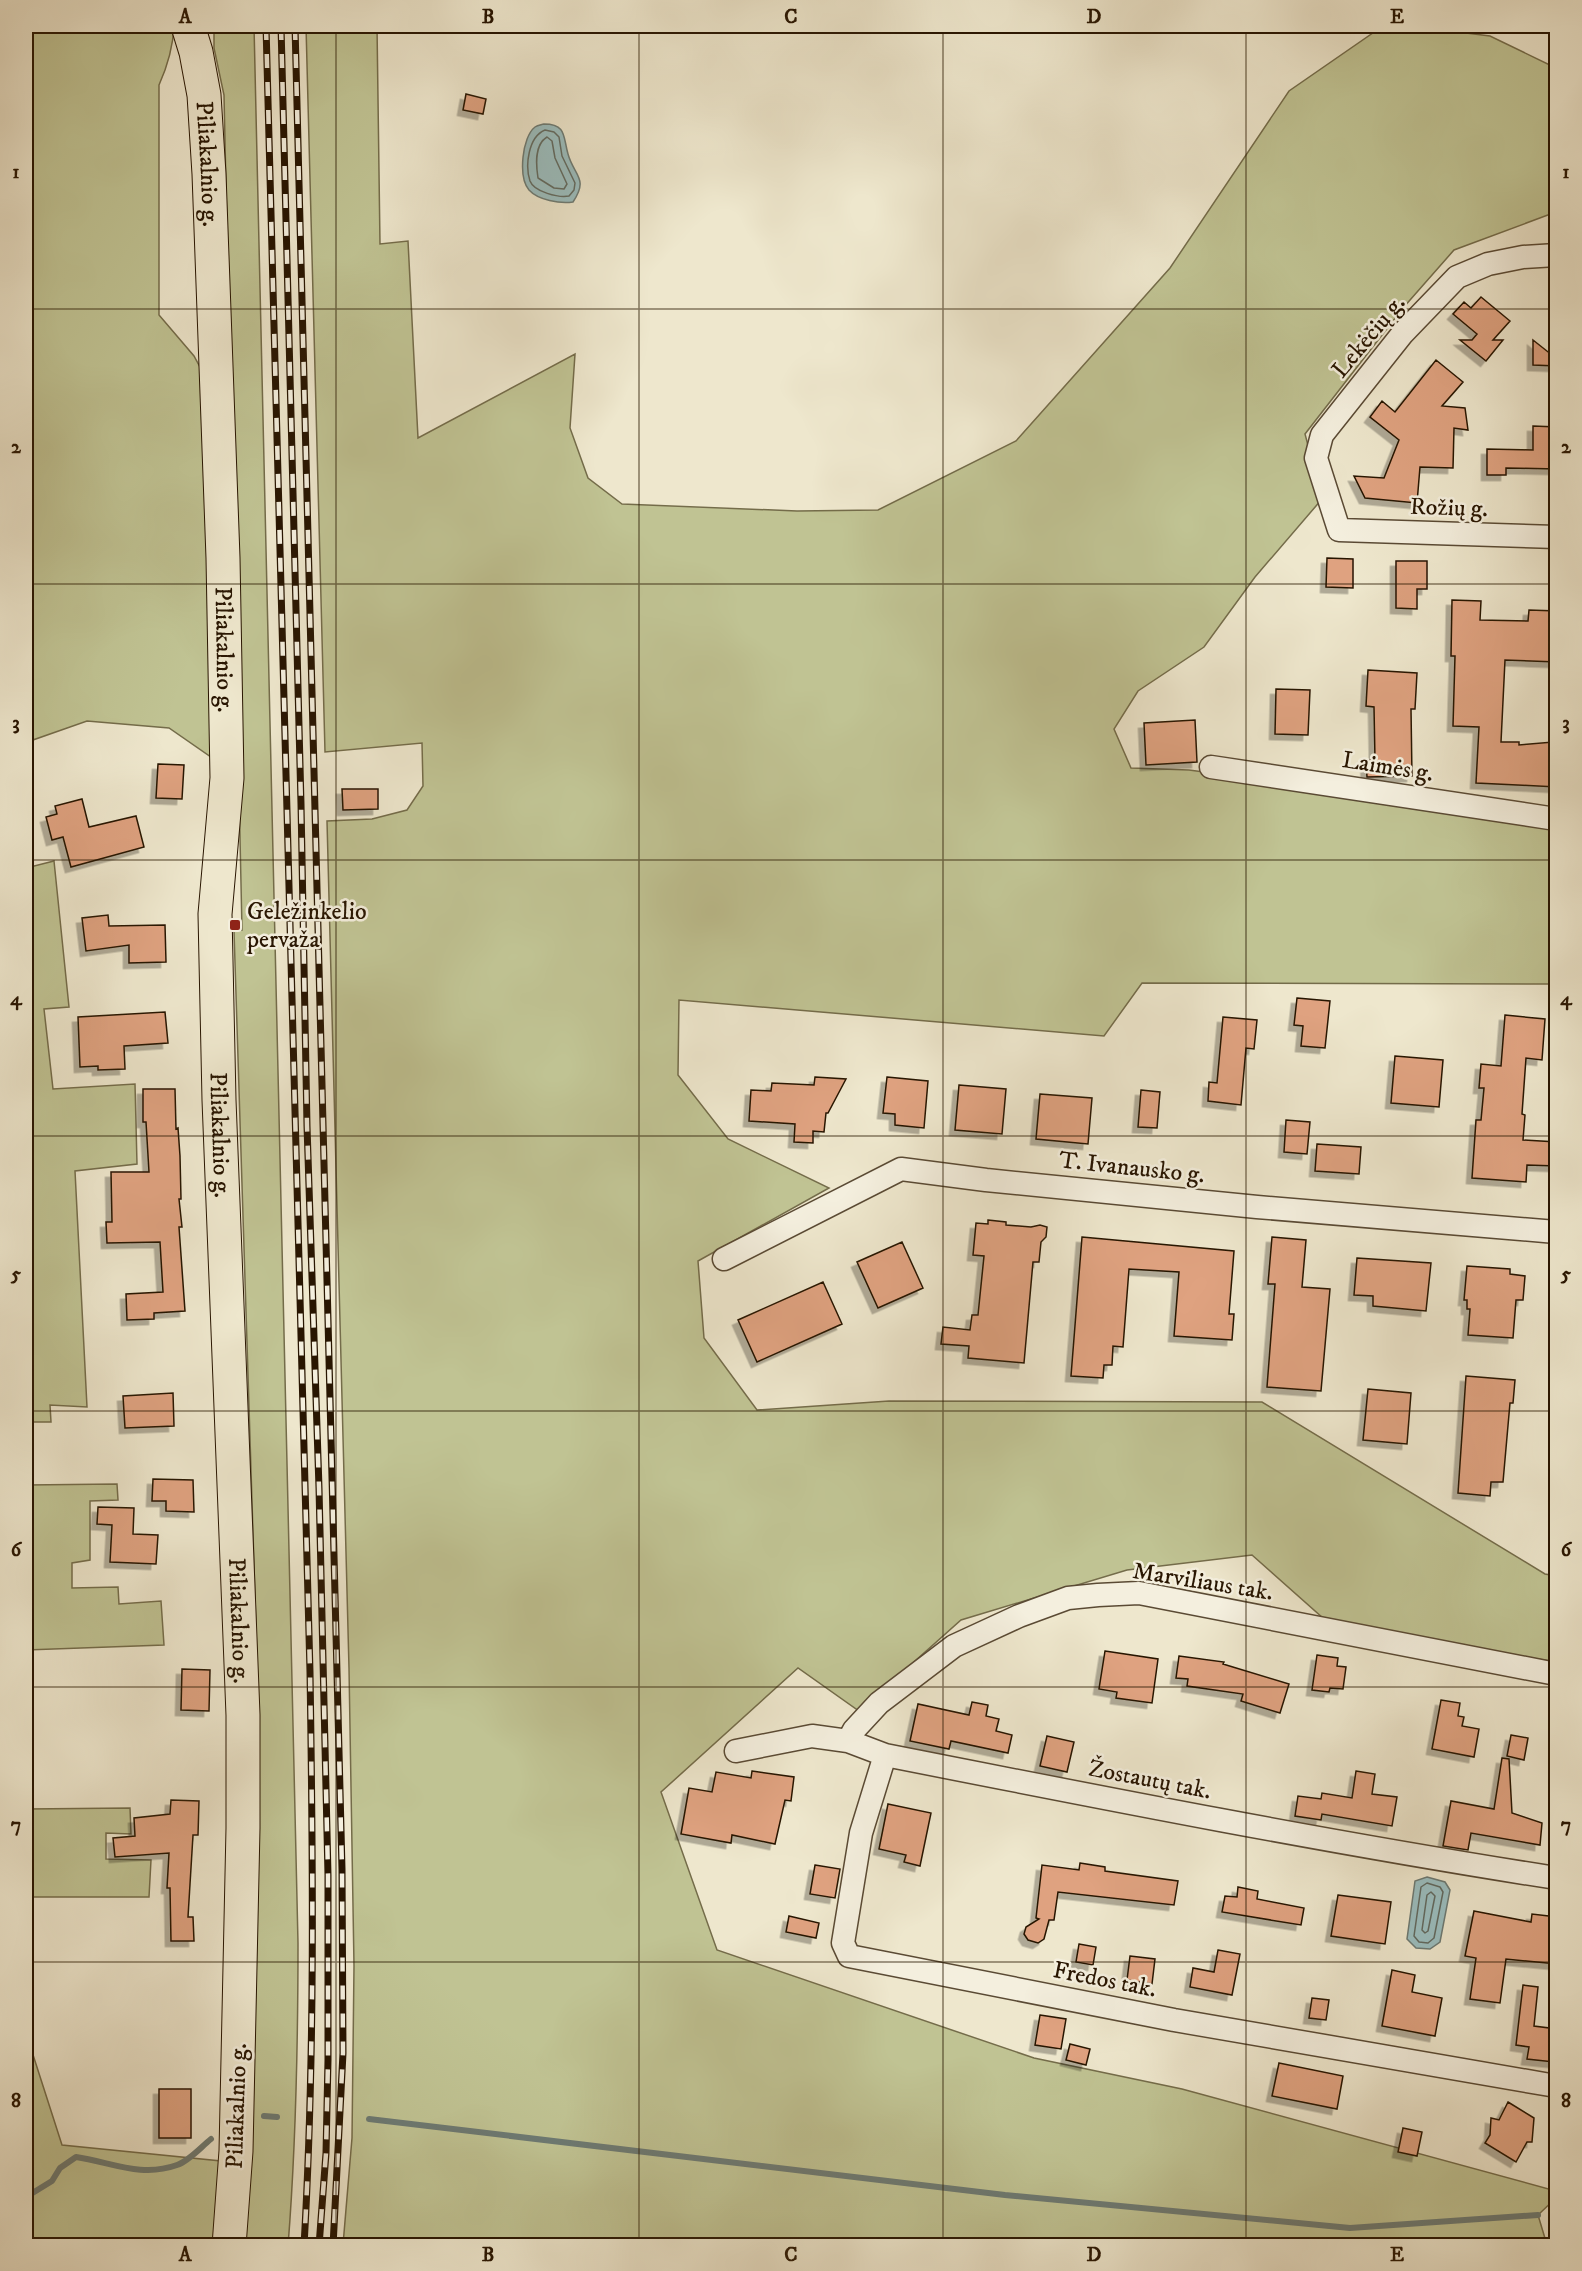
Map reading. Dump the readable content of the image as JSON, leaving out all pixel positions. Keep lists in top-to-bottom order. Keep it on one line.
{"streets":{"main road":["Piliakalnio g."],"street":["Lekėčių g.","Rožių g.","Laimės g.","T. Ivanausko g.","Marviliaus tak.","Žostautų tak.","Fredos tak."]},"crossings":[["Lekėčių g.","Rožių g."],["Marviliaus tak.","Žostautų tak."],["Žostautų tak.","Fredos tak."]],"places":{"transit":["Geležinkelio pervaža"]},"grid":{"columns":["A","B","C","D","E"],"rows":["1","2","3","4","5","6","7","8"]}}
